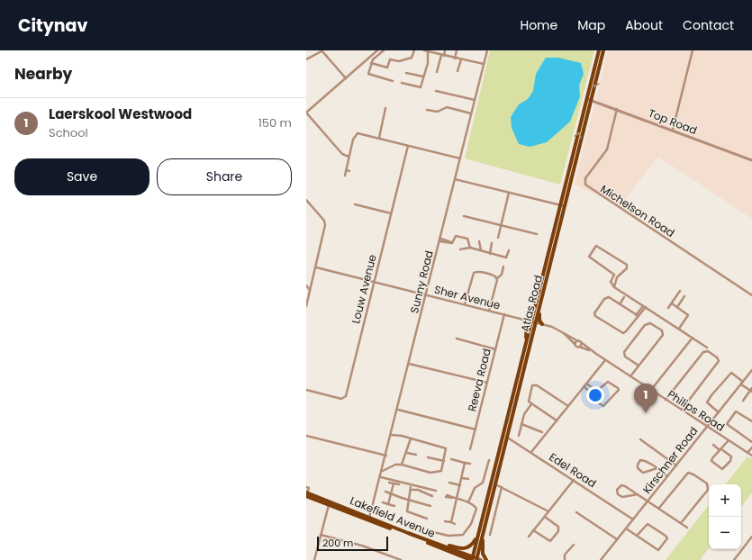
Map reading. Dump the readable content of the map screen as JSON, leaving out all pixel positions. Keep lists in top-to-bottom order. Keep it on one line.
{"streets":{"main road":["Atlas Road","Lakefield Avenue"],"street":["Top Road","Michelson Road","Sunny Road","Louw Avenue","Sher Avenue","Reeva Road","Philips Road","Kirschner Road","Edel Road"]},"crossings":[["Top Road","Michelson Road"],["Top Road","Atlas Road"],["Sunny Road","Sher Avenue"],["Sunny Road","Lakefield Avenue"],["Louw Avenue","Sher Avenue"],["Sher Avenue","Atlas Road"],["Sher Avenue","Reeva Road"],["Sher Avenue","Philips Road"],["Atlas Road","Philips Road"],["Atlas Road","Edel Road"],["Atlas Road","Lakefield Avenue"],["Philips Road","Kirschner Road"],["Kirschner Road","Edel Road"]],"scale_bar":"200 m","page":{"header":"Citynav","nav":["Home","Map","About","Contact"],"heading":"Nearby","list":[{"mark":"1","name":"Laerskool Westwood","note":"School","value":"150 m"}],"buttons":["Save","Share"],"pins":"1","map_buttons":["+","−"],"scale":"200 m"}}
